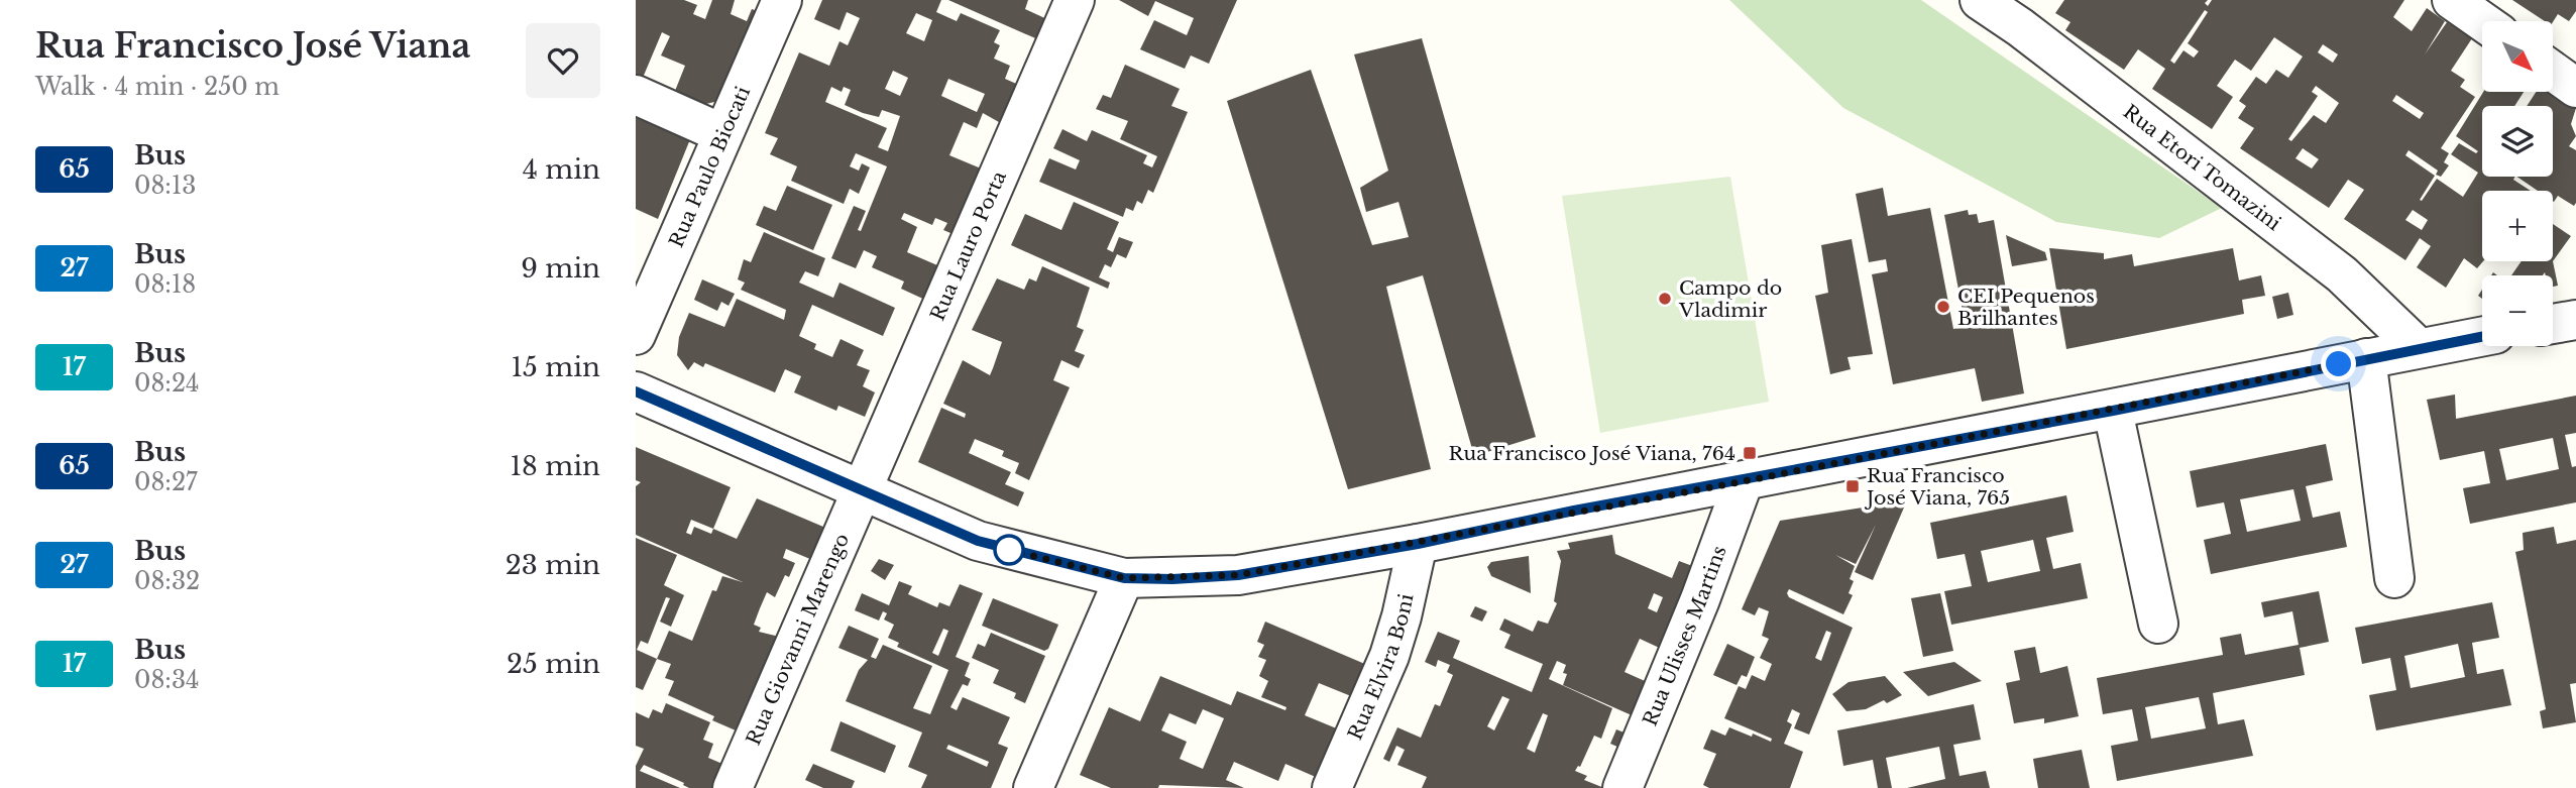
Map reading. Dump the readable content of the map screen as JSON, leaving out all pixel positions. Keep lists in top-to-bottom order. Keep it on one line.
{"streets":{"street":["Rua Paulo Biocati","Rua Etori Tomazini","Rua Lauro Porta","Rua Ulisses Martins","Rua Giovanni Marengo","Rua Elvira Boni"]},"crossings":[["Rua Lauro Porta","Rua Giovanni Marengo"]],"places":{"other":["Campo do Vladimir","CEI Pequenos Brilhantes"],"transit":["Rua Francisco José Viana, 764","Rua Francisco José Viana, 765"]},"lines":["bus line 65"],"north":"bottom right","page":{"heading":["Rua Francisco José Viana","Walk · 4 min · 250 m"],"map_buttons":["+","−"],"list":[{"mark":"65","name":"Bus","note":"08:13","value":"4 min"},{"mark":"27","name":"Bus","note":"08:18","value":"9 min"},{"mark":"17","name":"Bus","note":"08:24","value":"15 min"},{"mark":"65","name":"Bus","note":"08:27","value":"18 min"},{"mark":"27","name":"Bus","note":"08:32","value":"23 min"},{"mark":"17","name":"Bus","note":"08:34","value":"25 min"}]}}
